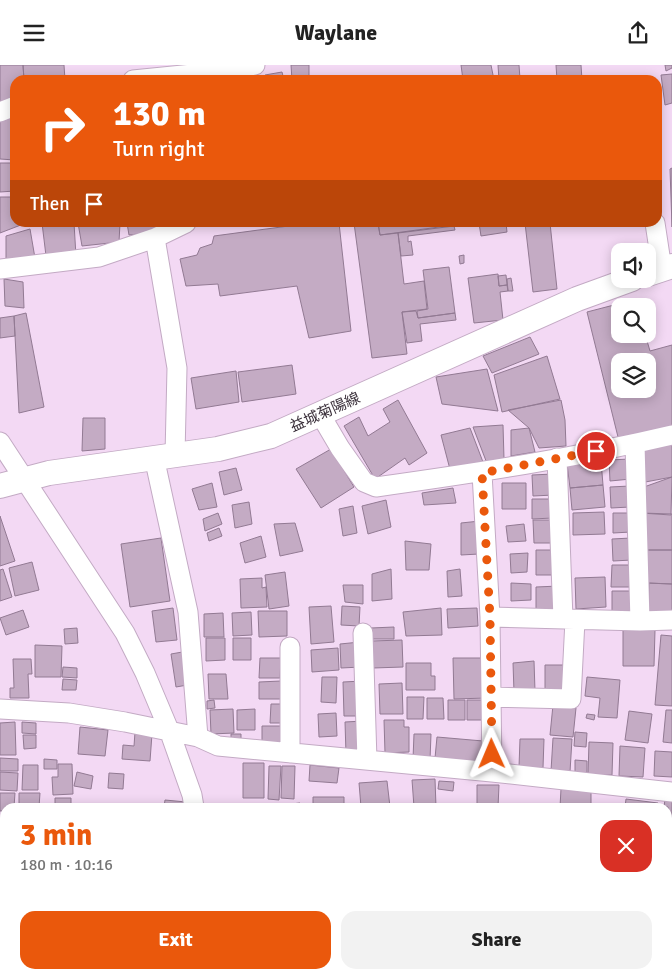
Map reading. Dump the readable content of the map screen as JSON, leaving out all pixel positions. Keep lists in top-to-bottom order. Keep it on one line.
{"streets":{"main road":["益城菊陽線"]},"page":{"header":"Waylane","turn":["130 m","Turn right"],"then":"Then","heading":["3 min","180 m · 10:16"],"buttons":["Exit","Share"]}}
